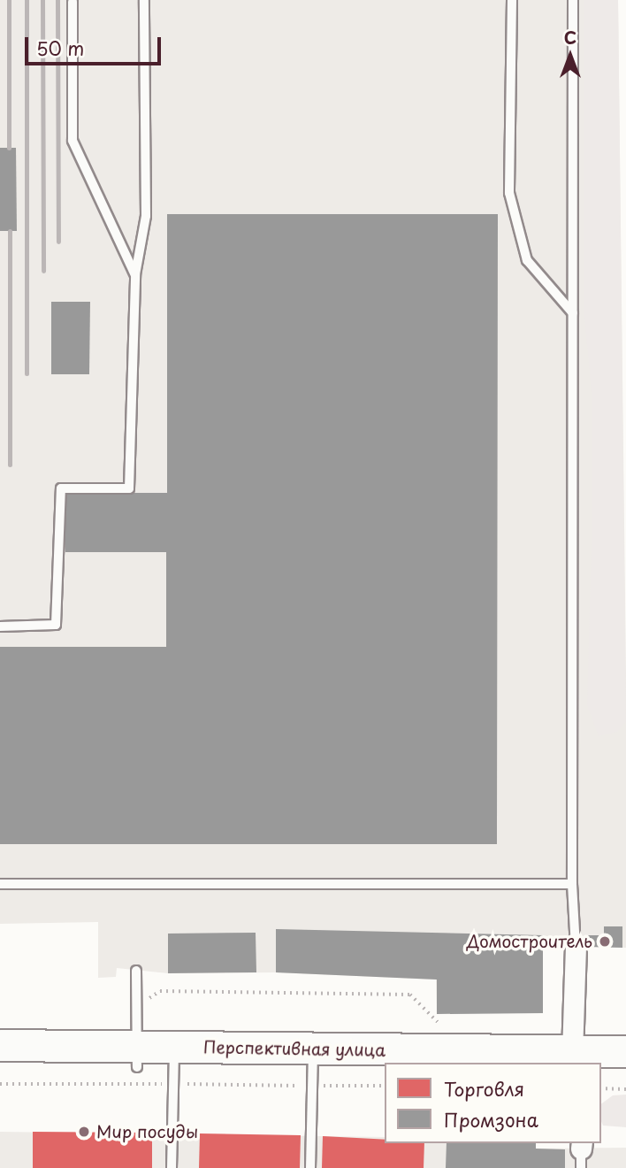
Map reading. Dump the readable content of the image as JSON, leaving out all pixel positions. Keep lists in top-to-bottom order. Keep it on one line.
{"streets":{"main road":["Перспективная улица"]},"places":["Домостроитель","Мир посуды"],"legend":["Торговля","Промзона"],"scale_bar":"50 m","north":"top"}
